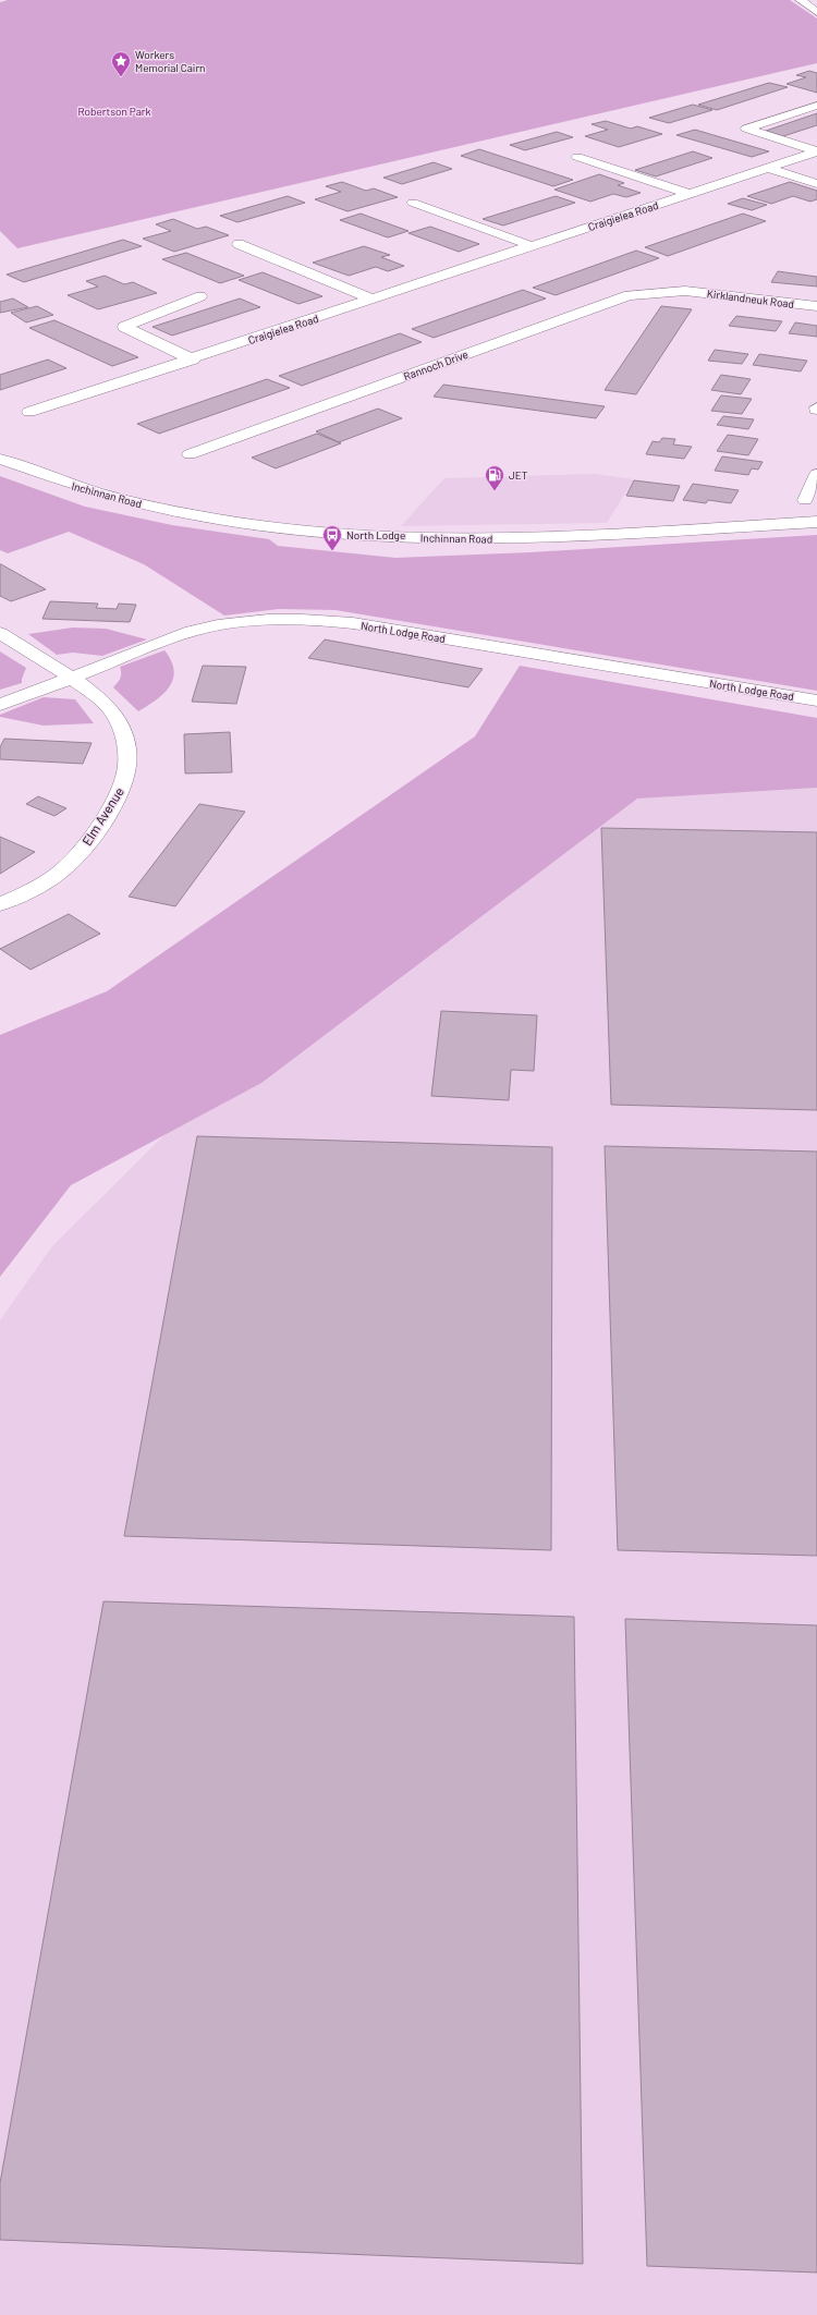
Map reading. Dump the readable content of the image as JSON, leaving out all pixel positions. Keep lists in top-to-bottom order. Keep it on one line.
{"streets":{"street":["Craigielea Road","Kirklandneuk Road","Rannoch Drive","Inchinnan Road","North Lodge Road","Elm Avenue"]},"crossings":[["Kirklandneuk Road","Rannoch Drive"],["North Lodge Road","Elm Avenue"]],"parks":["Robertson Park"],"places":{"place":["Workers Memorial Cairn"],"fuel station":["JET"],"bus stop":["North Lodge"]}}
